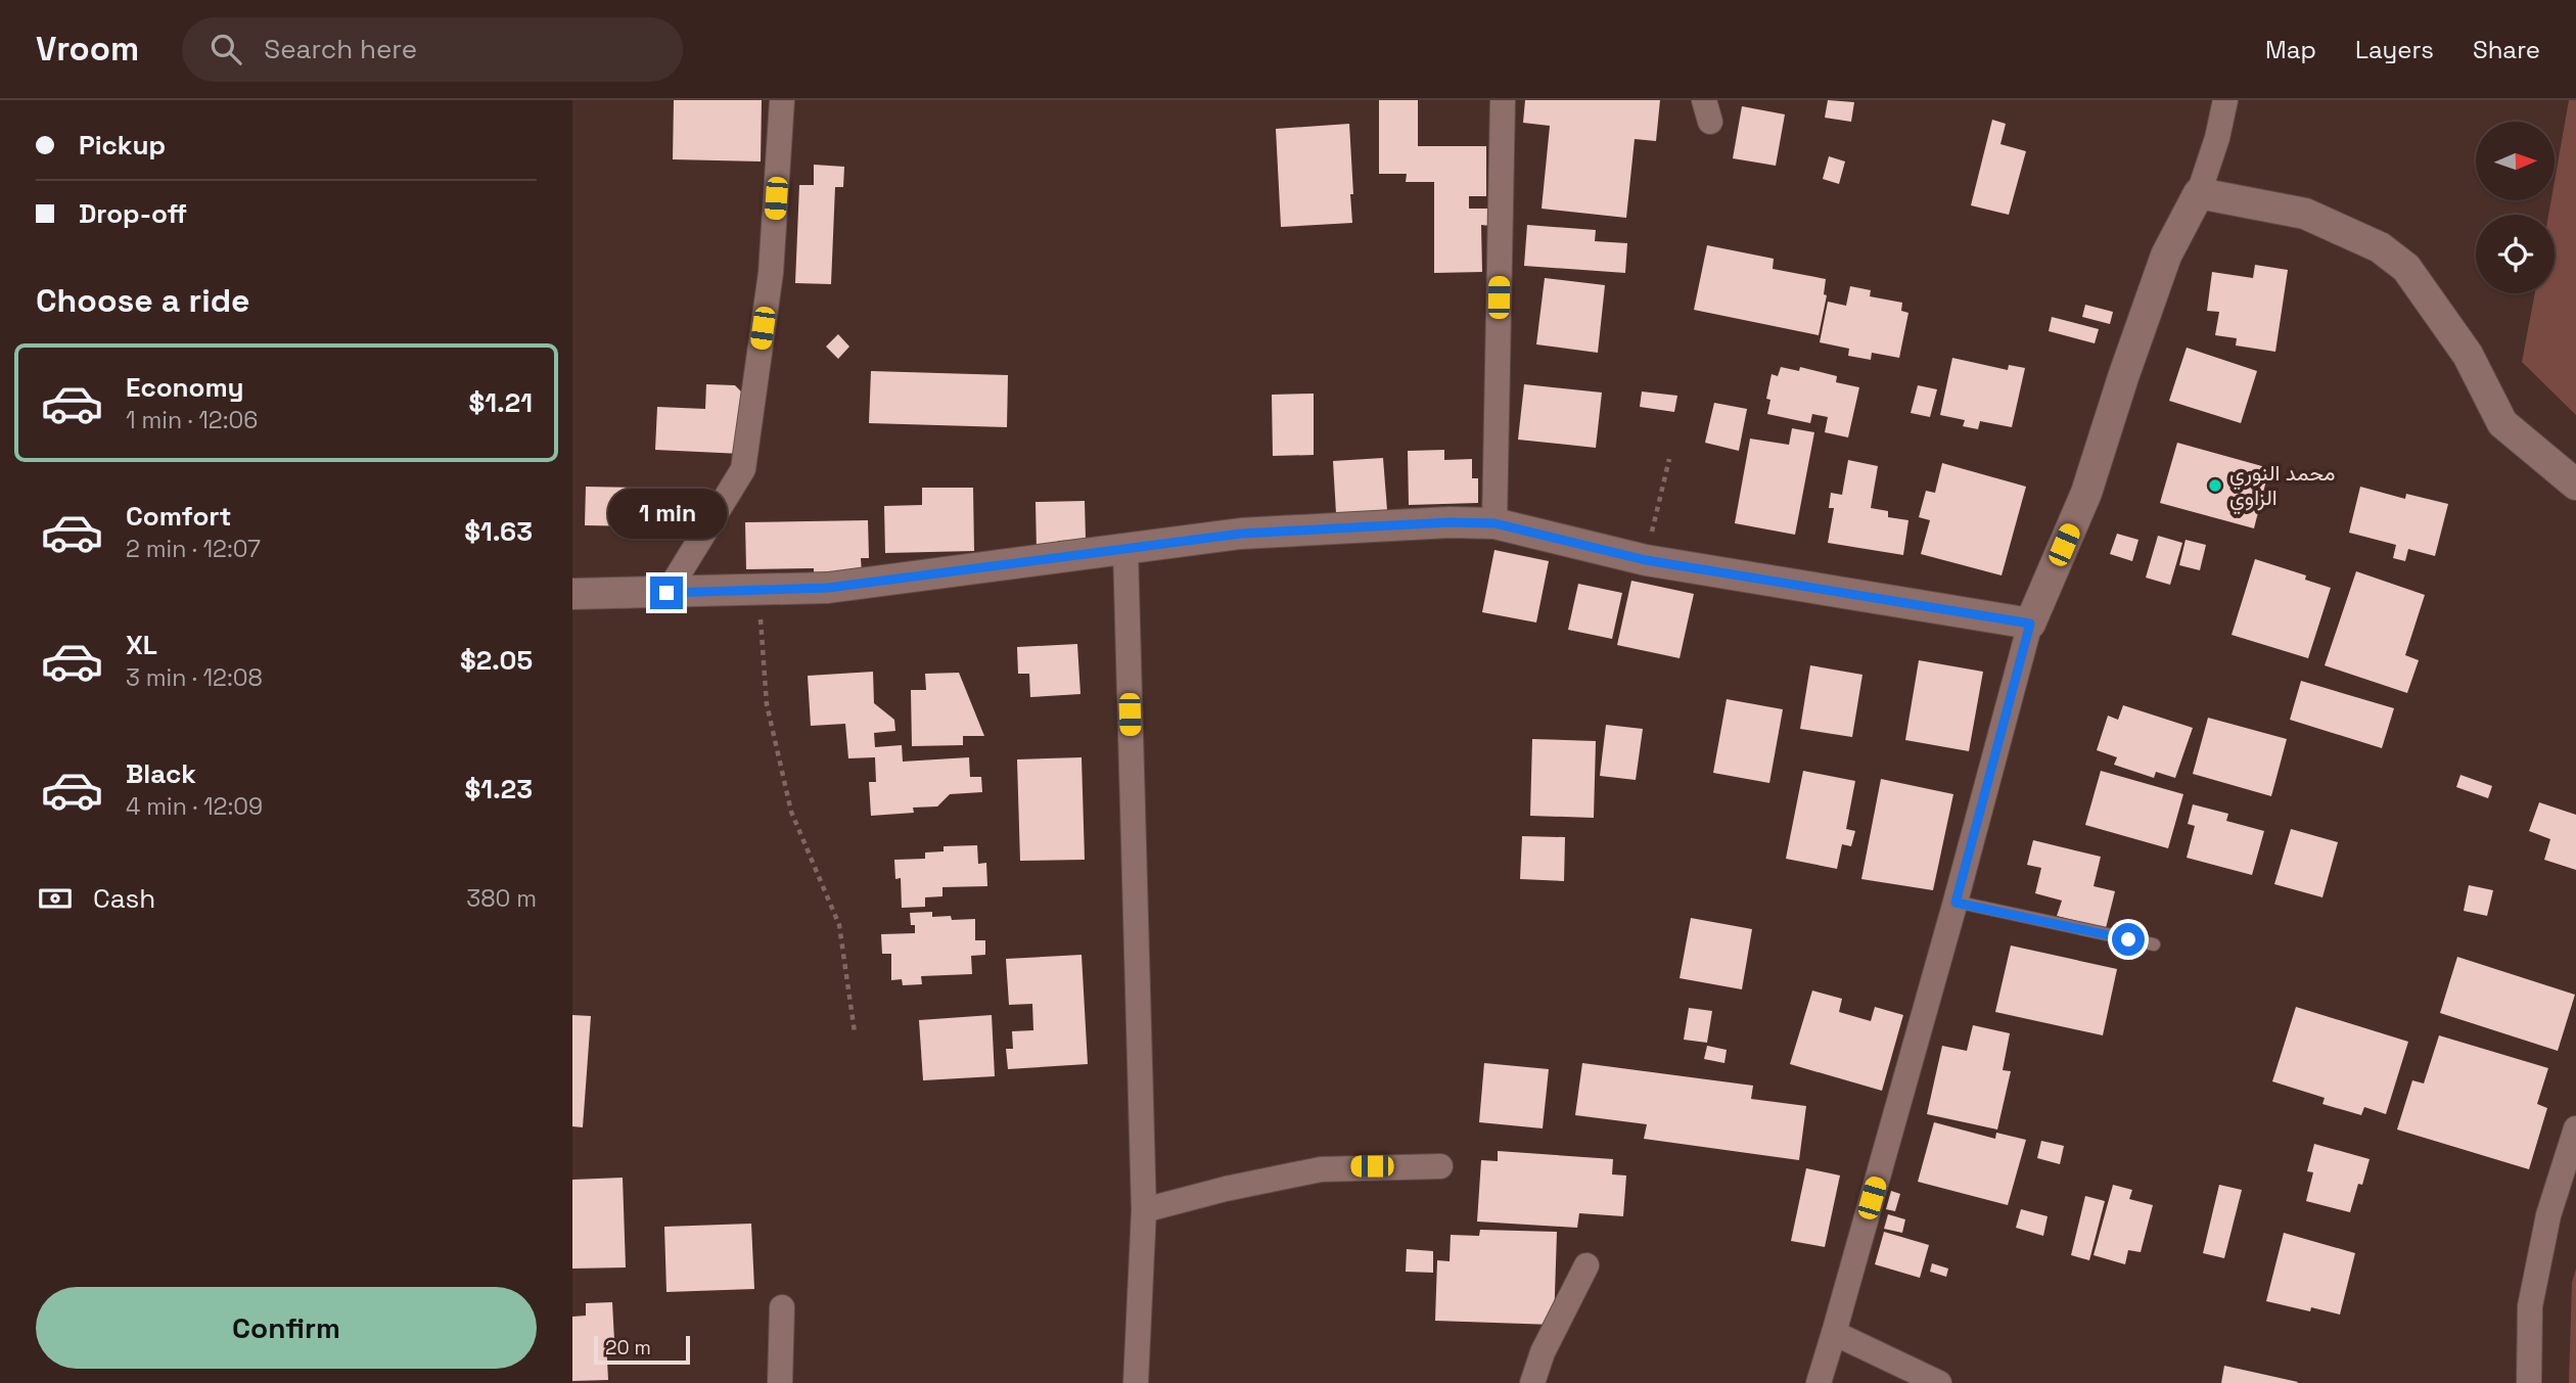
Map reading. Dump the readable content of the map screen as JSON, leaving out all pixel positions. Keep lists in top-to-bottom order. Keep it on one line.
{"places":["محمد النوري الزاوي"],"scale_bar":"20 m","north":"right","page":{"header":"Vroom","search":"Search here","nav":["Map","Layers","Share"],"banner":["Pickup","Drop-off"],"heading":"Choose a ride","list":[{"name":"Economy","note":"1 min · 12:06","value":"$1.21"},{"name":"Comfort","note":"2 min · 12:07","value":"$1.63"},{"name":"XL","note":"3 min · 12:08","value":"$2.05"},{"name":"Black","note":"4 min · 12:09","value":"$1.23"}],"bubble":"1 min","pay":["Cash","380 m"],"buttons":"Confirm","scale":"20 m"}}
